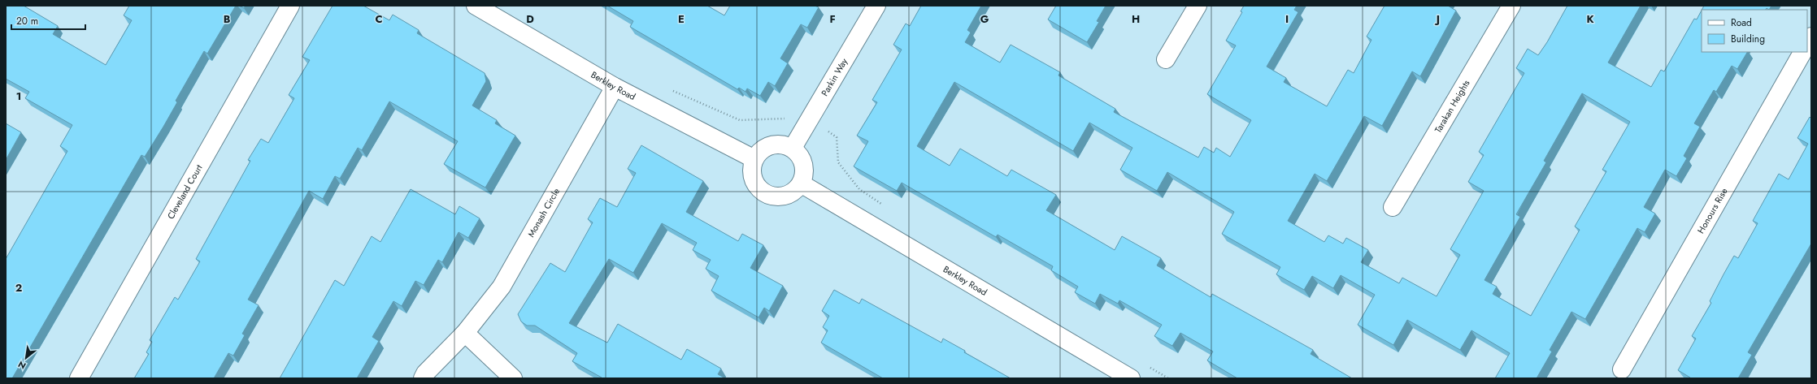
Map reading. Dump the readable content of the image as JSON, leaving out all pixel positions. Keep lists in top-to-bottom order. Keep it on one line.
{"streets":{"street":["Parkin Way","Berkley Road","Tarakan Heights","Cleveland Court","Honours Rise","Monash Circle"]},"crossings":[["Parkin Way","Berkley Road"],["Berkley Road","Monash Circle"]],"legend":["Road","Building"],"scale_bar":"20 m","north":"bottom left","grid":{"columns":["B","C","D","E","F","G","H","I","J","K"],"rows":["1","2"]}}
